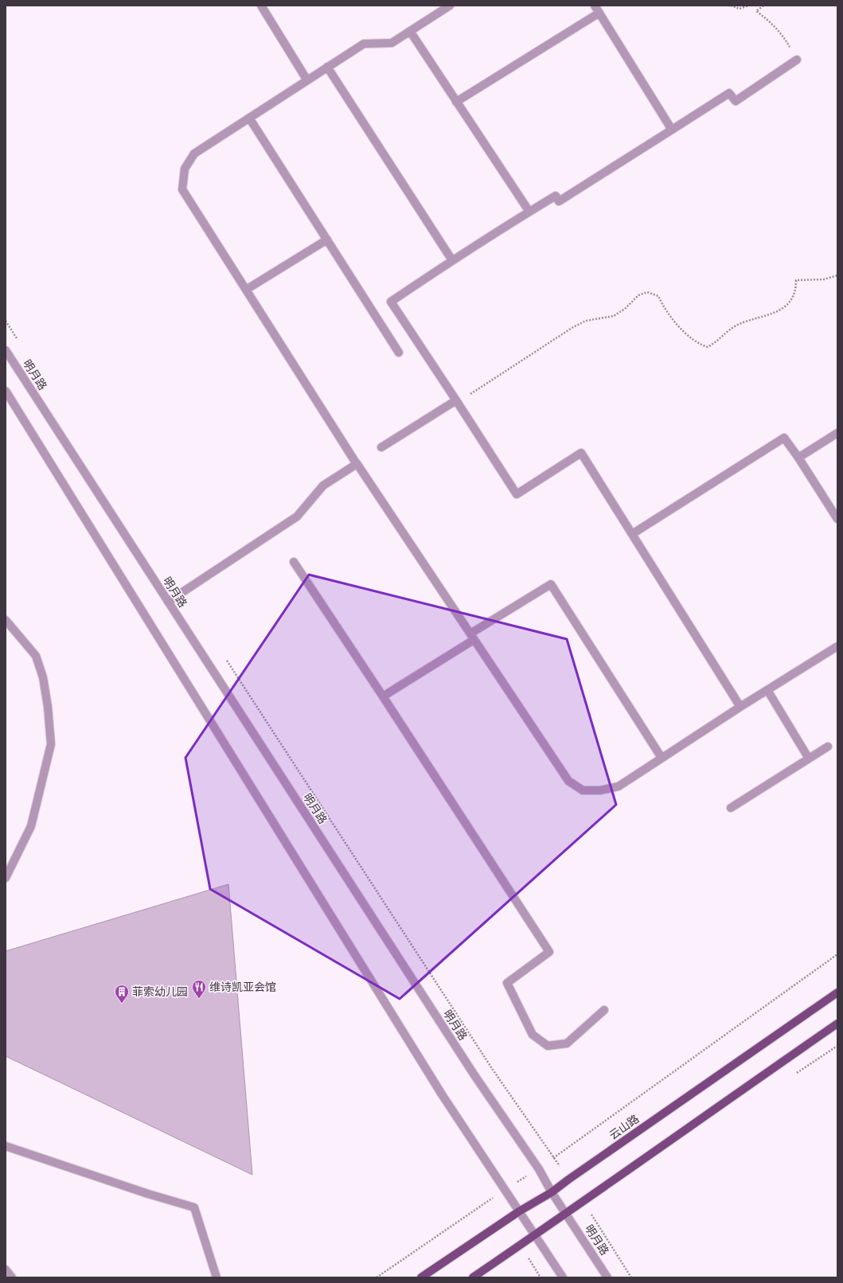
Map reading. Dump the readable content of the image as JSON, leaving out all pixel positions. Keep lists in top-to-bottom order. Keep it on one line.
{"streets":{"main road":["云山路"],"street":["明月路"]},"crossings":[["明月路","云山路"]],"places":{"restaurant":["维诗凯亚会馆"],"building":["菲索幼儿园"]}}
